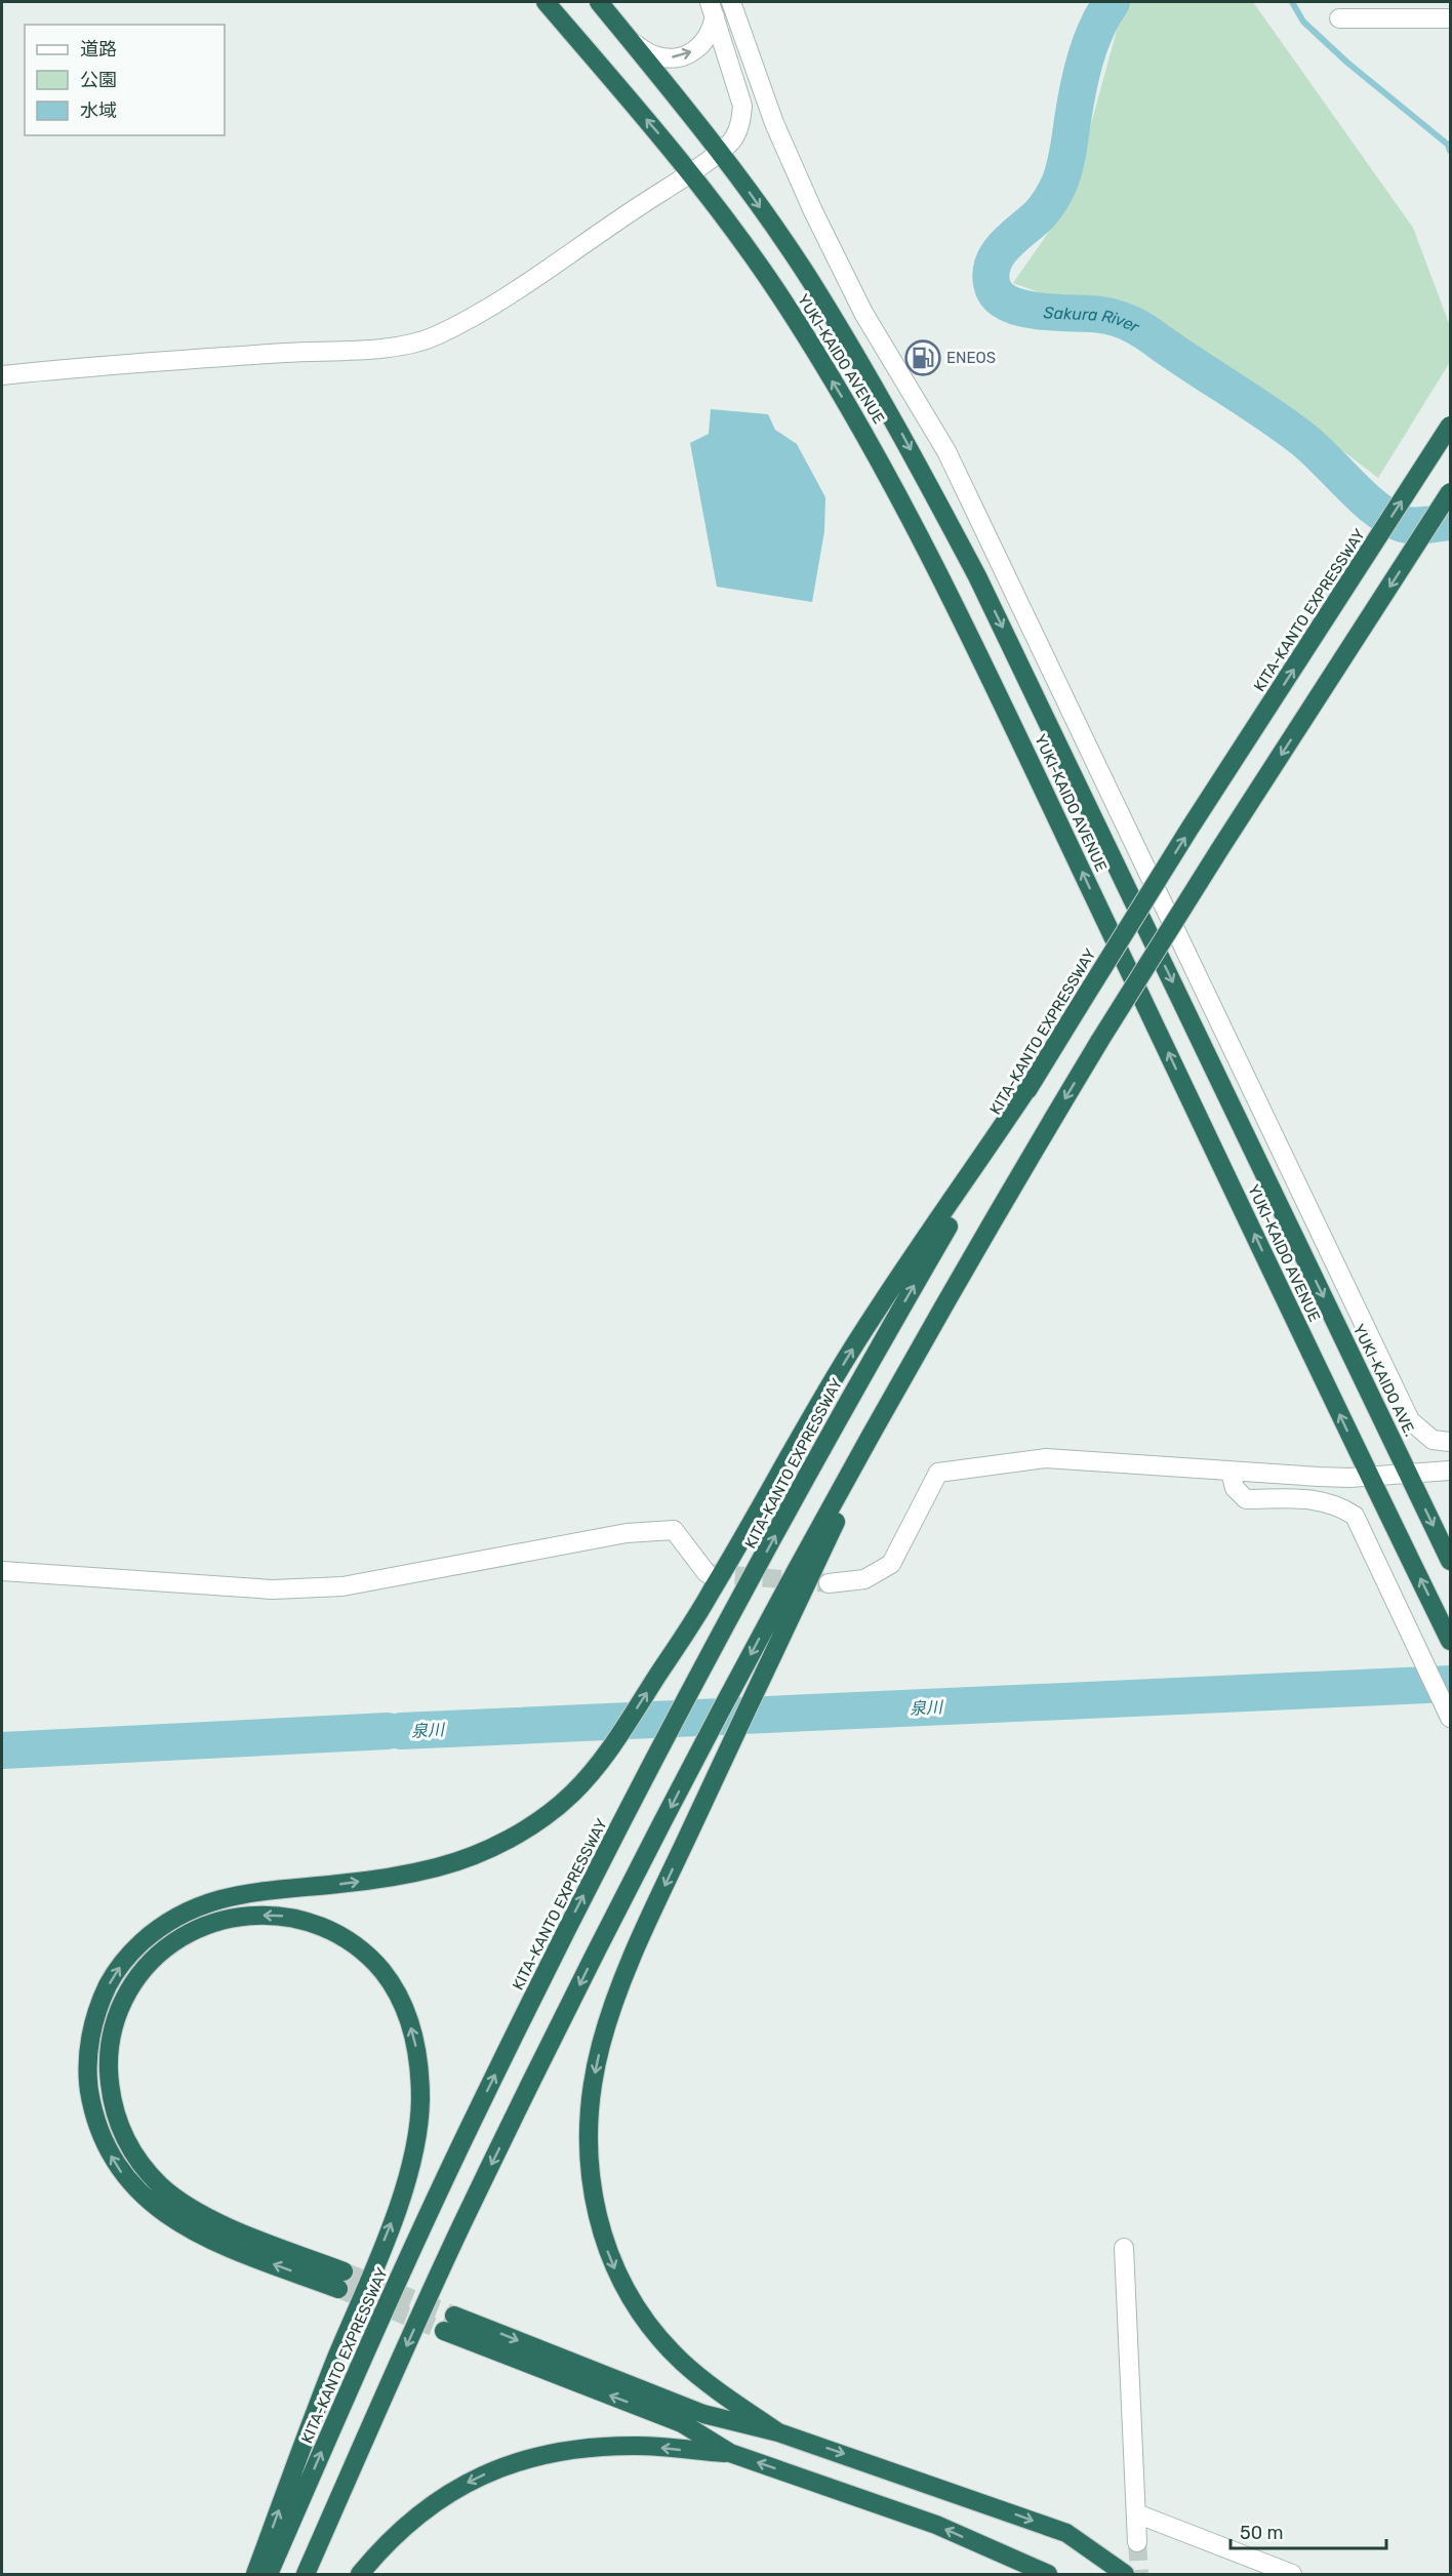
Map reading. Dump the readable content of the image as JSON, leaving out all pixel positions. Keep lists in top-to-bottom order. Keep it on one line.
{"streets":{"highway":["YUKI-KAIDO AVENUE","KITA-KANTO EXPRESSWAY"]},"water":["Sakura River","泉川"],"places":{"fuel station":["ENEOS"]},"legend":["道路","公園","水域"],"scale_bar":"50 m"}
